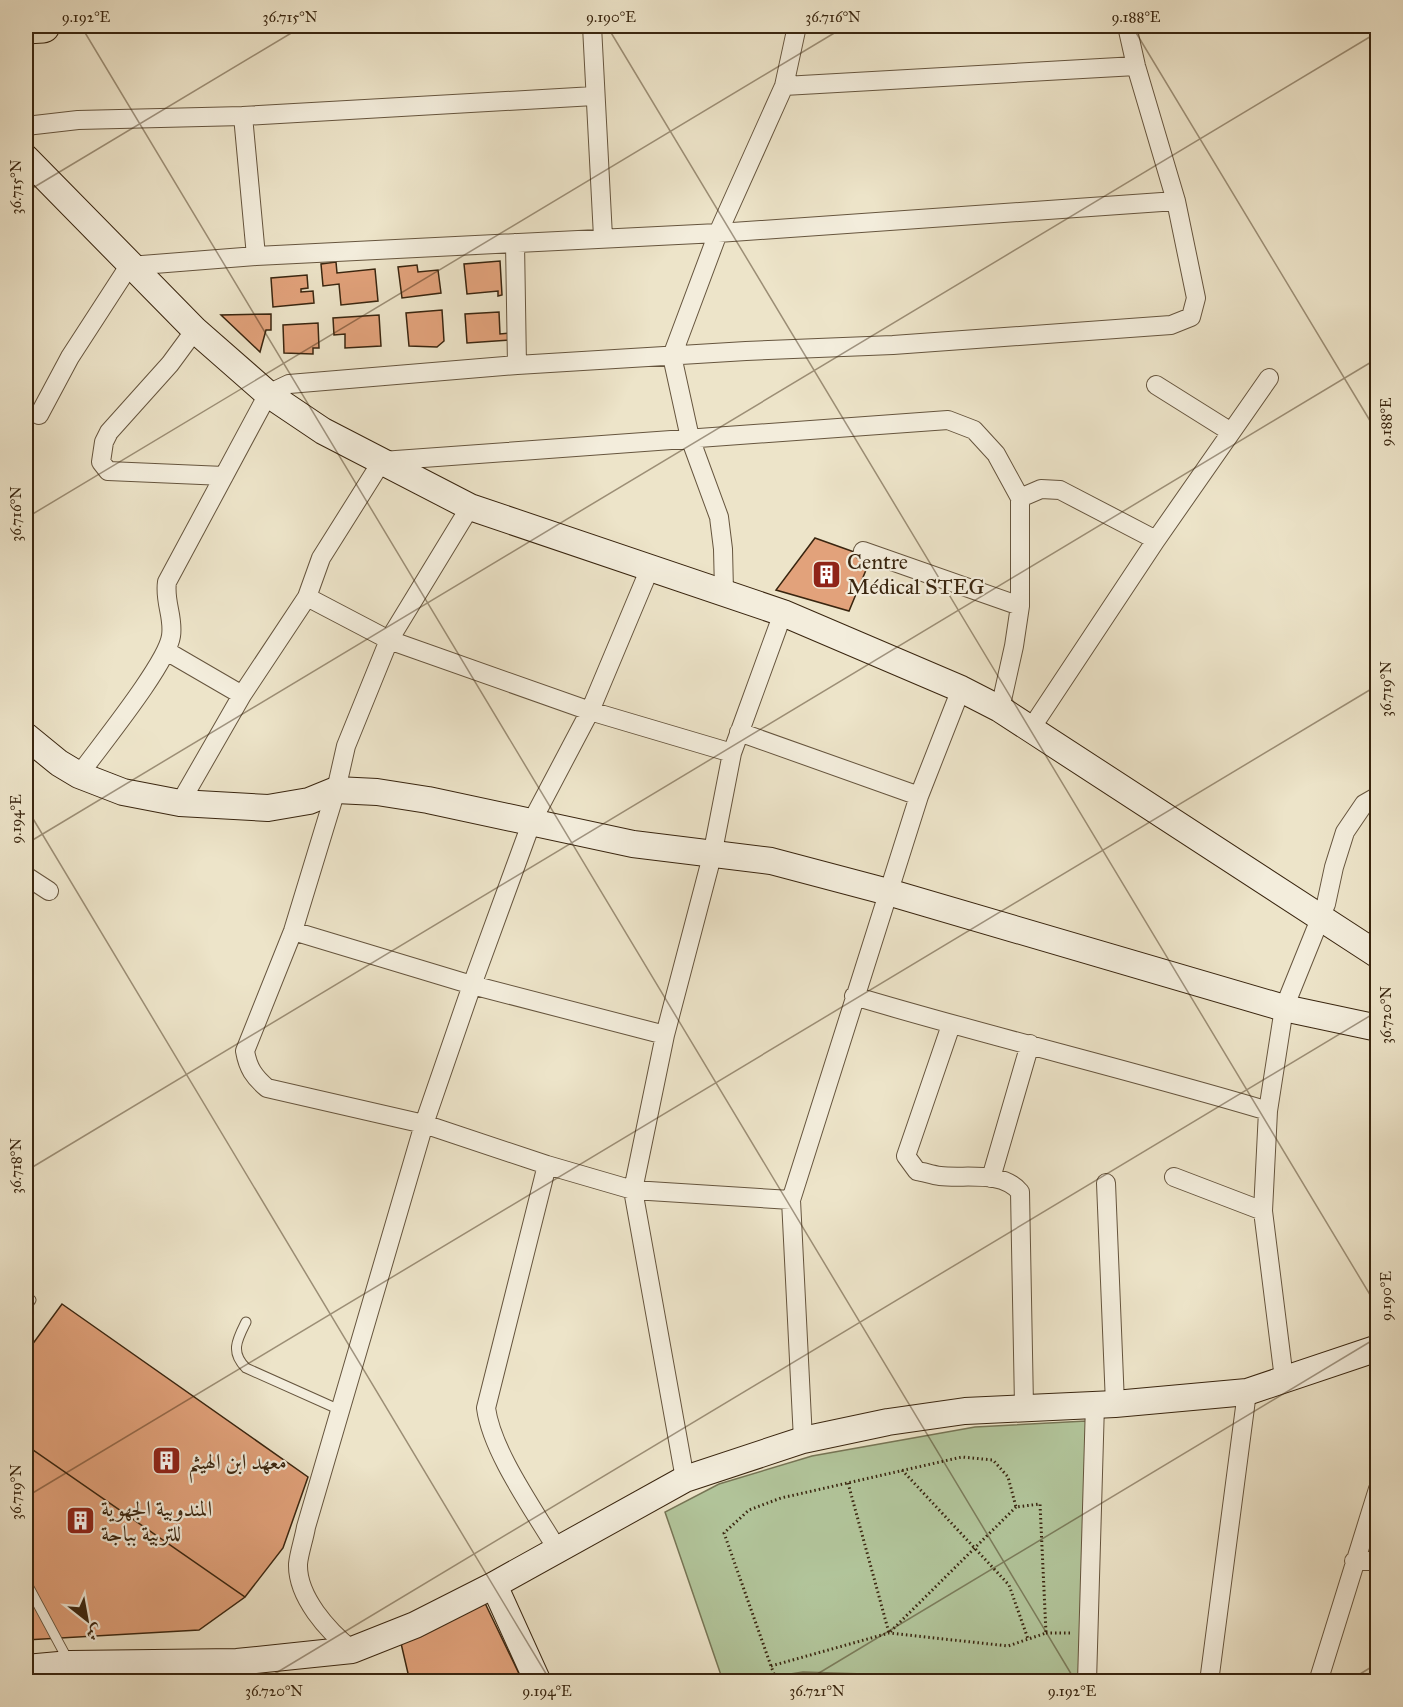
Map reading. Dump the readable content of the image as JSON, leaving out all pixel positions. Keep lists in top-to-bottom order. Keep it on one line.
{"places":{"building":["Centre Médical STEG","معهد ابن الهيثم","المندوبية الجهوية للتربية بباجة"]},"north":"bottom right","coordinates":["9.192°E","36.715°N","9.190°E","36.716°N","9.188°E","36.719°N","9.194°E","36.720°N","36.718°N","36.721°N"]}
